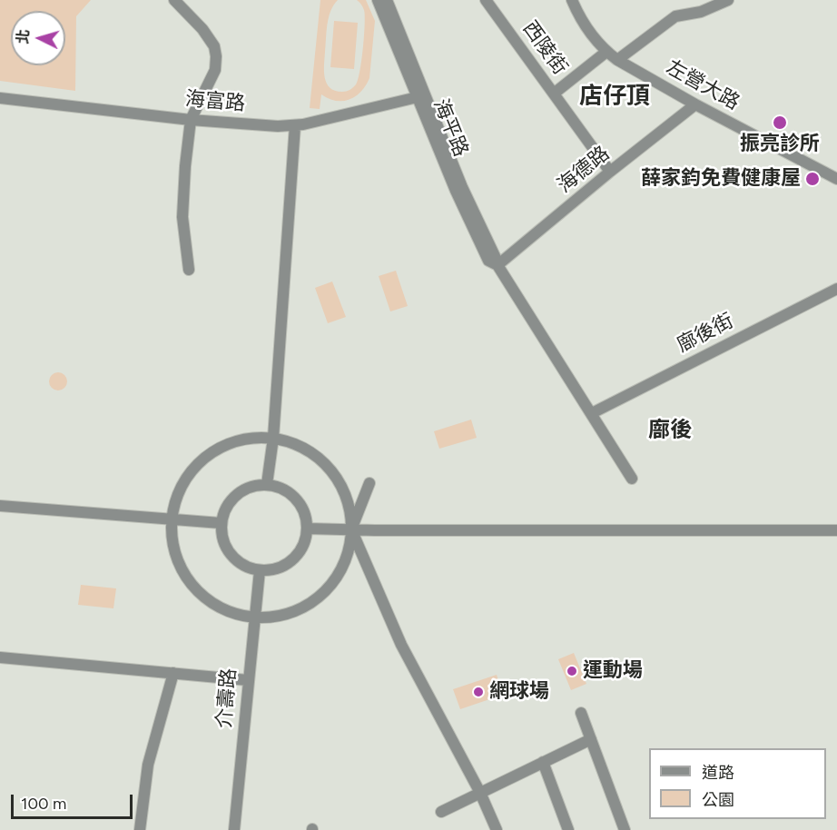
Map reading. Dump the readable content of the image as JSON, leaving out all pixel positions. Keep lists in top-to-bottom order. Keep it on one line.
{"streets":{"street":["西陵街","左營大路","海富路","海平路","海德路","廍後街","介壽路"]},"crossings":[["西陵街","海德路"],["左營大路","海德路"],["海富路","海平路"],["海平路","海德路"],["海平路","廍後街"]],"districts":["店仔頂","廍後"],"places":["振亮診所","薛家鈞免費健康屋","運動場","網球場"],"legend":["道路","公園"],"scale_bar":"100 m","north":"left"}
